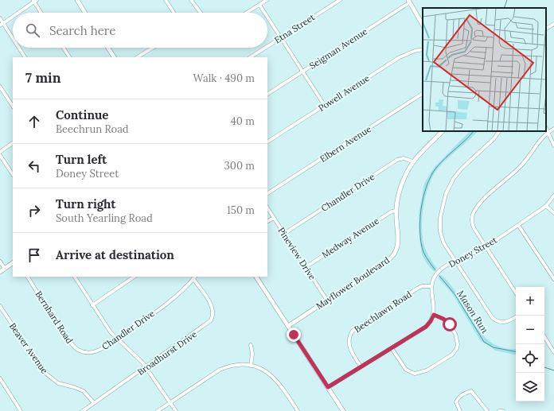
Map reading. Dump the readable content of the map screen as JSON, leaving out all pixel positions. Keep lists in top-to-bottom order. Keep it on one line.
{"streets":{"street":["Etna Street","Seigman Avenue","Powell Avenue","Elbern Avenue","Chandler Drive","Medway Avenue","Doney Street","Pineview Drive","Mayflower Boulevard","Beechlawn Road","Bernhard Road","Beaver Avenue","Broadhurst Drive"]},"crossings":[["Chandler Drive","Pineview Drive"],["Chandler Drive","Mayflower Boulevard"],["Chandler Drive","Bernhard Road"],["Chandler Drive","Broadhurst Drive"],["Medway Avenue","Pineview Drive"],["Medway Avenue","Mayflower Boulevard"],["Doney Street","Beechlawn Road"],["Pineview Drive","Mayflower Boulevard"],["Beaver Avenue","Broadhurst Drive"]],"water":["Mason Run"],"page":{"search":"Search here","heading":["7 min","Walk · 490 m"],"list":[["Continue","Beechrun Road","40 m"],["Turn left","Doney Street","300 m"],["Turn right","South Yearling Road","150 m"],"Arrive at destination"],"map_buttons":["+","−"]}}
